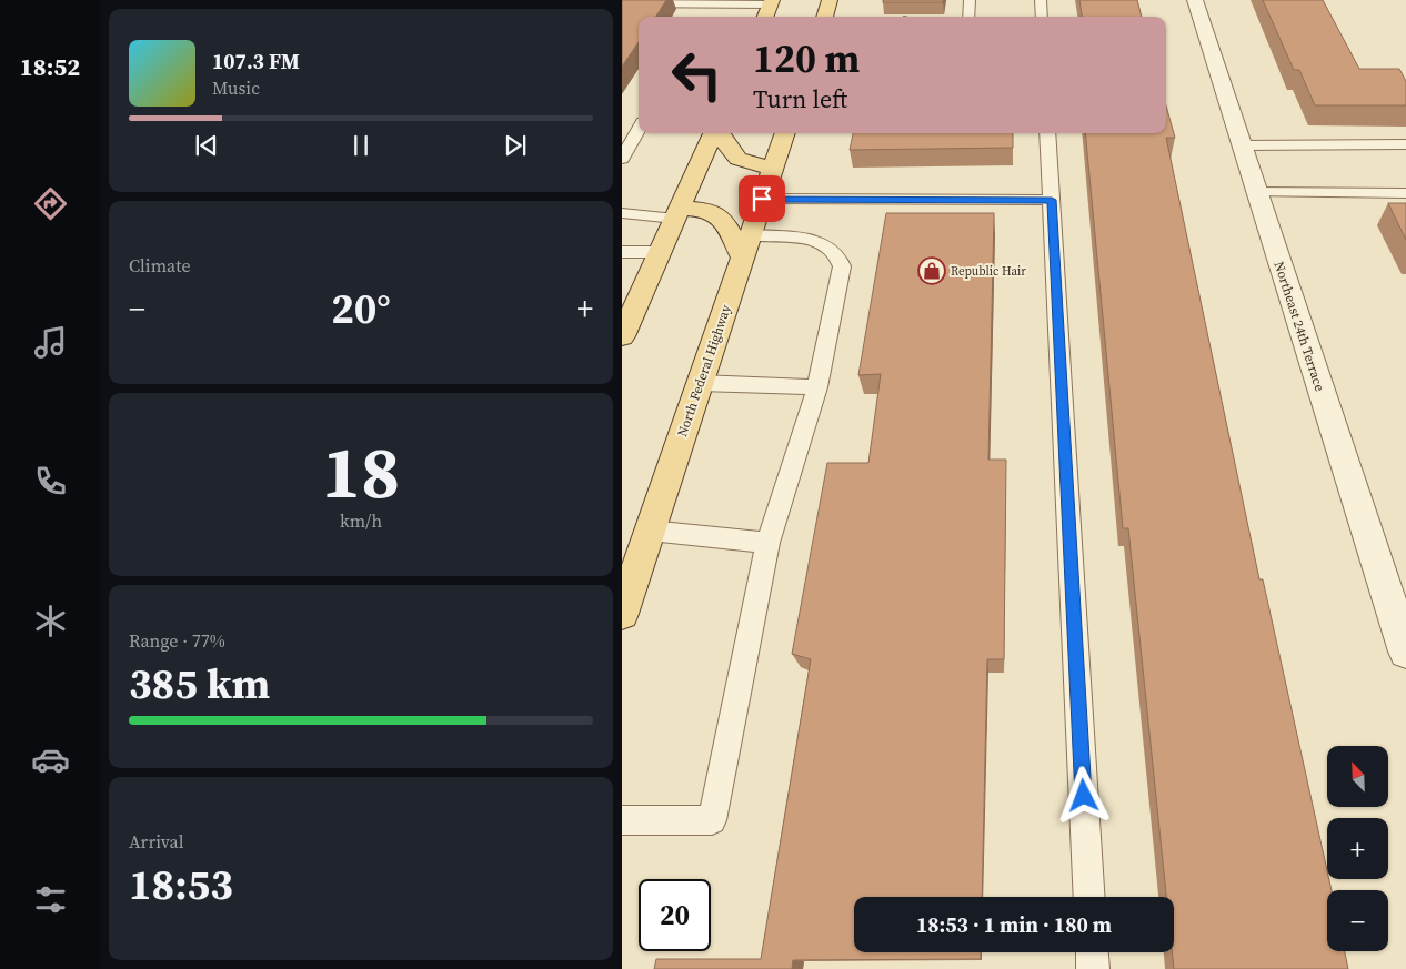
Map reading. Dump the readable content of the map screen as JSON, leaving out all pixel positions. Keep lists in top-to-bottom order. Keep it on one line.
{"streets":{"main road":["North Federal Highway"],"street":["Northeast 24th Terrace"]},"places":{"shop":["Republic Hair"]},"north":"top left","page":{"tabs":"18:52","turn":["120 m","Turn left"],"song":["107.3 FM","Music"],"tile":["Climate",["18","km/h"],["Range · 77%","385 km"],["Arrival","18:53"]],"heat":["−","20°","+"],"map_buttons":["+","−"],"limit":"20","trip":"18:53 · 1 min · 180 m"}}
